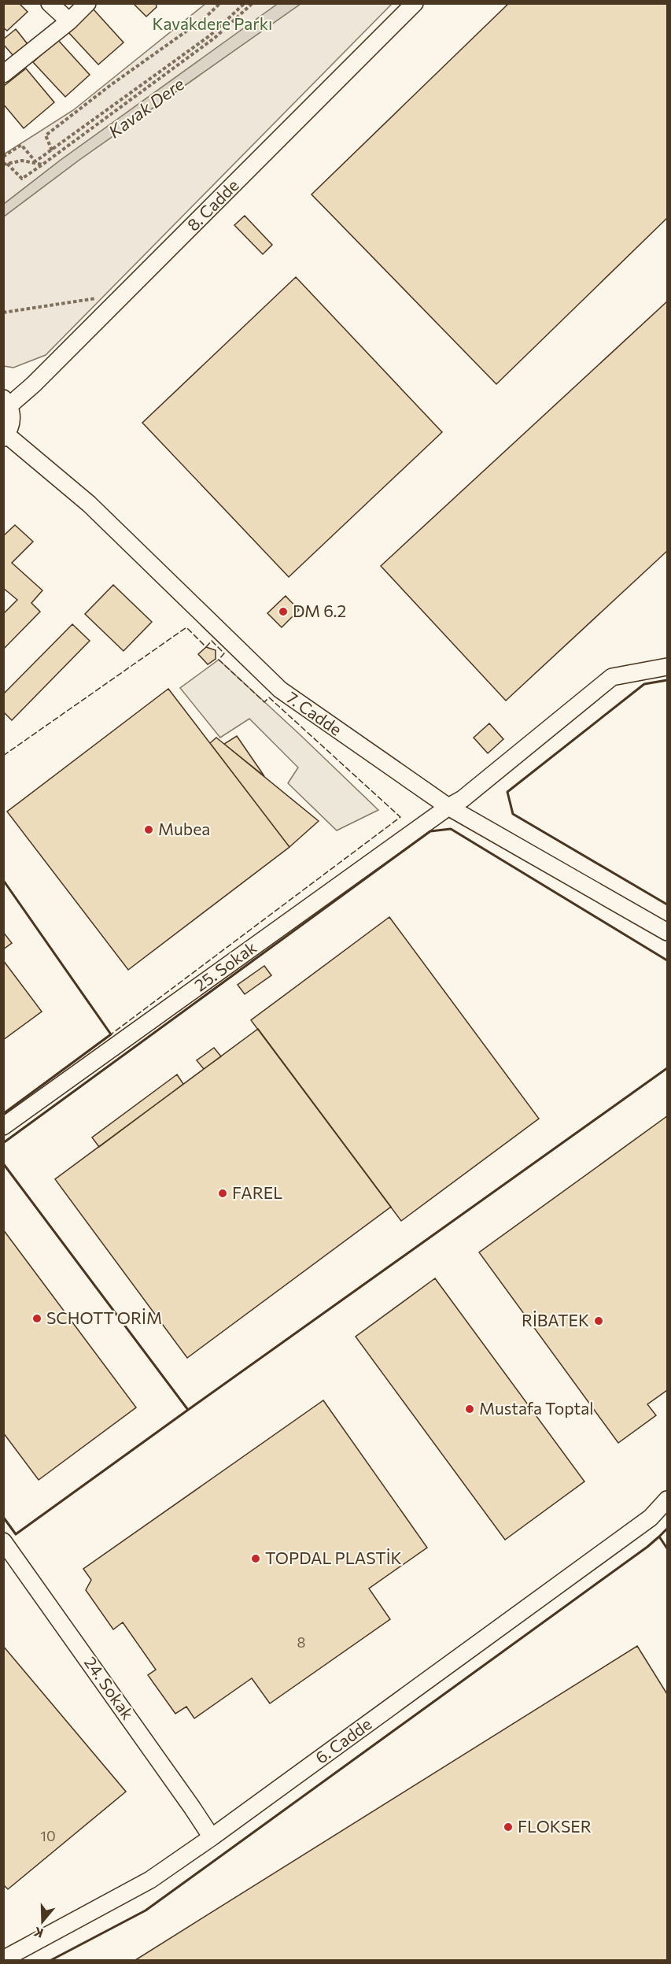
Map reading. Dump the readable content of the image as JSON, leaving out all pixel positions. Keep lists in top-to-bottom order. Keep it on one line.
{"streets":{"street":["8. Cadde","7. Cadde","25. Sokak","24. Sokak","6. Cadde"]},"crossings":[["7. Cadde","25. Sokak"],["24. Sokak","6. Cadde"]],"water":["Kavak Dere"],"parks":["Kavakdere Parkı"],"places":["DM 6.2","Mubea","FAREL","SCHOTT ORİM","RİBATEK","Mustafa Toptal","TOPDAL PLASTİK","FLOKSER"],"house_numbers":["8","10"],"north":"bottom"}
